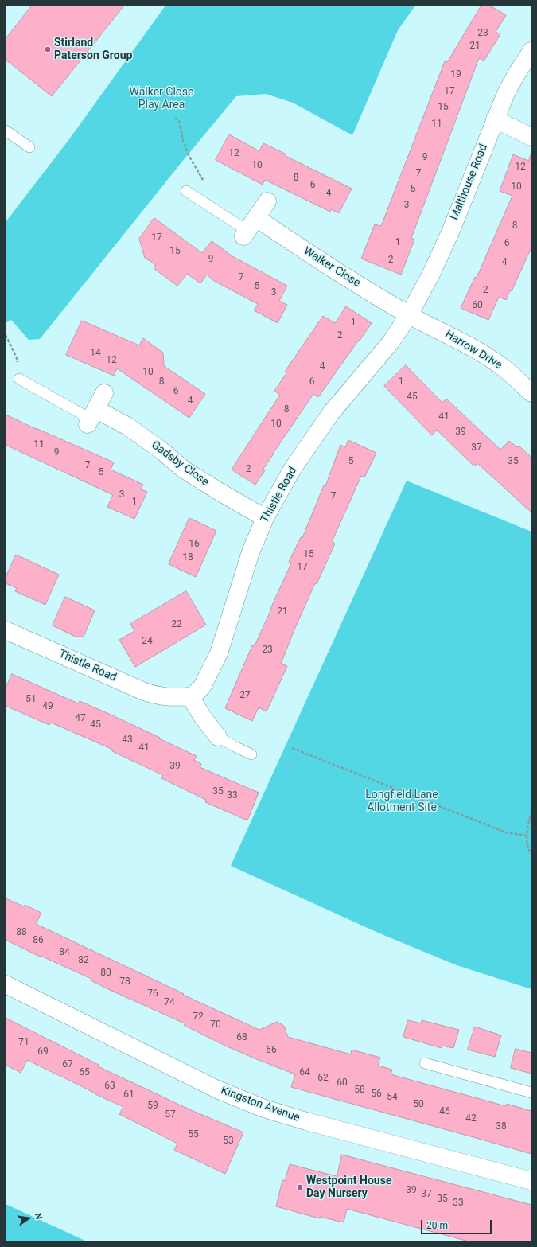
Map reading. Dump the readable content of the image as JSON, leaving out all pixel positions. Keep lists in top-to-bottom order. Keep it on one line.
{"streets":{"street":["Malthouse Road","Walker Close","Harrow Drive","Gadsby Close","Thistle Road","Kingston Avenue"]},"crossings":[["Malthouse Road","Walker Close"],["Malthouse Road","Harrow Drive"],["Malthouse Road","Thistle Road"],["Walker Close","Harrow Drive"],["Walker Close","Thistle Road"],["Harrow Drive","Thistle Road"],["Gadsby Close","Thistle Road"]],"parks":["Walker Close Play Area","Longfield Lane Allotment Site"],"places":["Stirland Paterson Group","Westpoint House Day Nursery"],"house_numbers":["23","21","19","17","15","11","12","9","10","12","7","8","6","10","5","4","3","8","17","1","6","15","9","2","4","7","5","2","3","60","1","2","14","12","4","10","8","6","1","6","45","4","8","41","10","39","11","37","9","5","35","7","2","5","3","7","1","16","15","18","17","21","22","24","23","27","51","49","47","45","43","41","39","35","33","88","86","84","82","80","78","76","74","72","70","68","71","66","69","67","65","64","62","60","63","58","56","61","54","50","59","46","57","42","38","55","53","39","37","35","33"],"scale_bar":"20 m","north":"right"}
